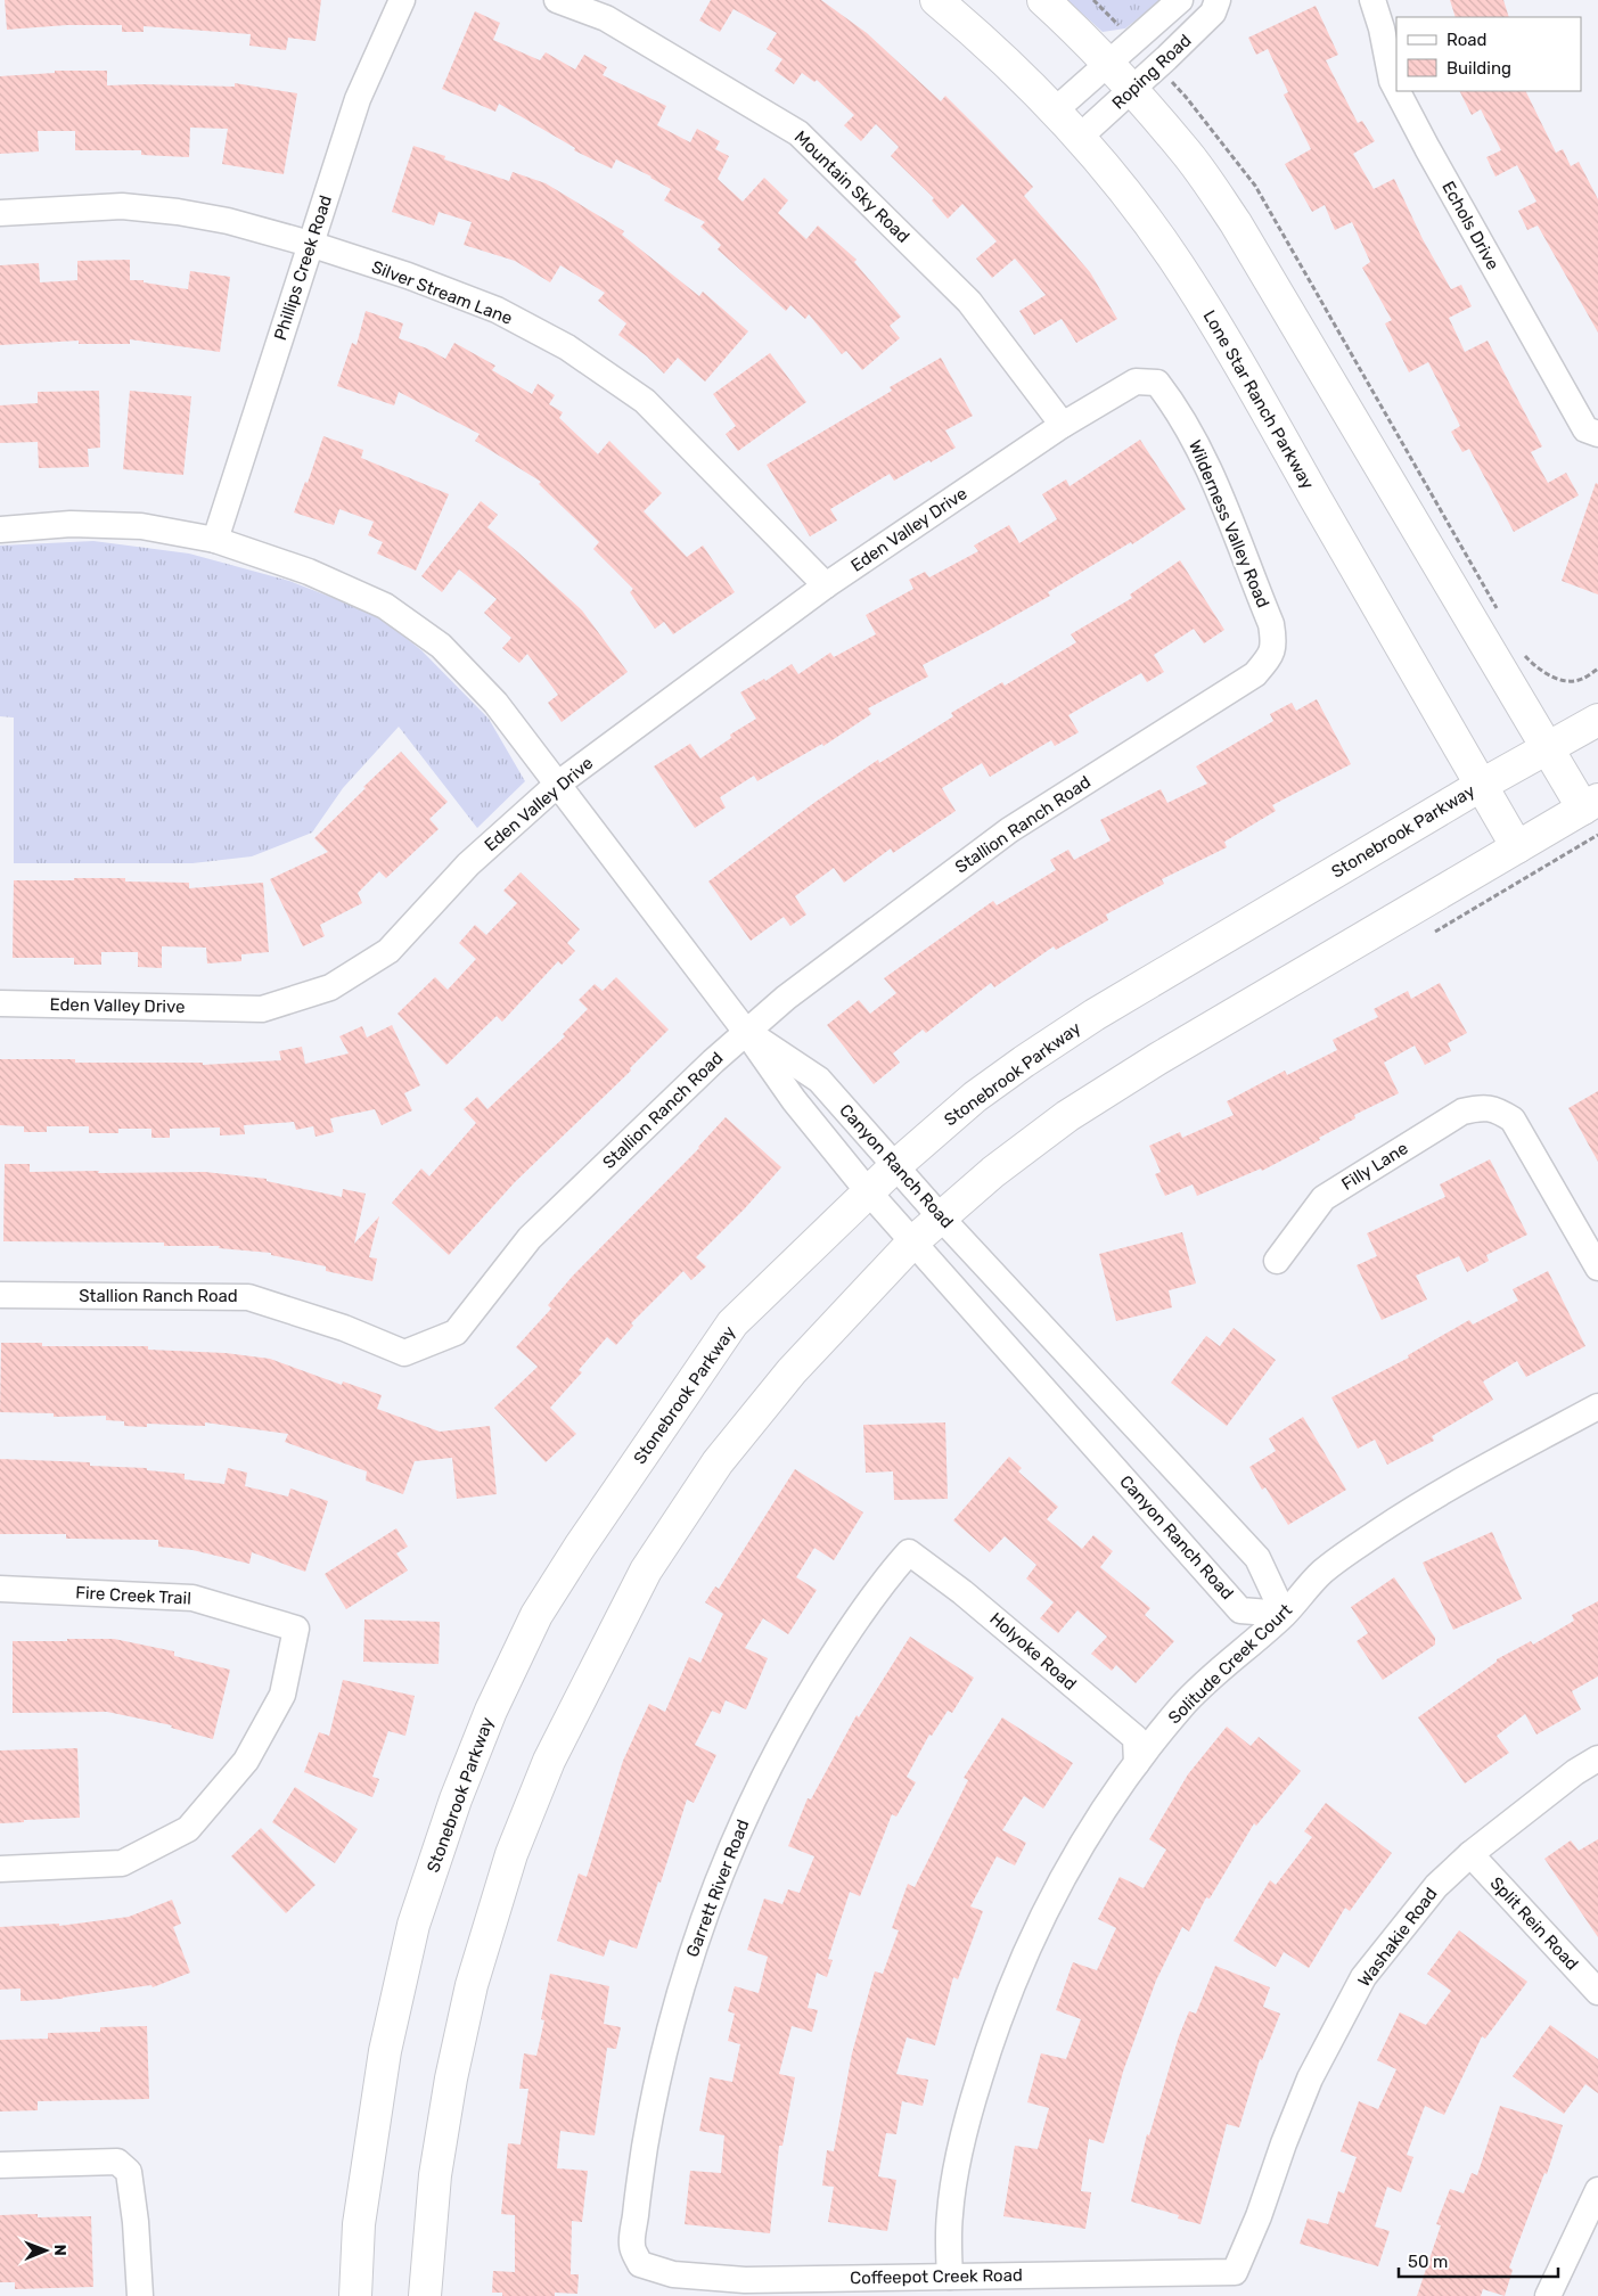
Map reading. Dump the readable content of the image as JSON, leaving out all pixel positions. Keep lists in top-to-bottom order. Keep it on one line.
{"streets":{"main road":["Lone Star Ranch Parkway","Stonebrook Parkway"],"street":["Roping Road","Mountain Sky Road","Echols Drive","Phillips Creek Road","Silver Stream Lane","Wilderness Valley Road","Eden Valley Drive","Stallion Ranch Road","Canyon Ranch Road","Filly Lane","Fire Creek Trail","Holyoke Road","Solitude Creek Court","Garrett River Road","Split Rein Road","Washakie Road","Coffeepot Creek Road"]},"crossings":[["Roping Road","Lone Star Ranch Parkway"],["Mountain Sky Road","Wilderness Valley Road"],["Mountain Sky Road","Eden Valley Drive"],["Phillips Creek Road","Silver Stream Lane"],["Phillips Creek Road","Canyon Ranch Road"],["Silver Stream Lane","Eden Valley Drive"],["Lone Star Ranch Parkway","Stonebrook Parkway"],["Wilderness Valley Road","Eden Valley Drive"],["Wilderness Valley Road","Stallion Ranch Road"],["Eden Valley Drive","Canyon Ranch Road"],["Stallion Ranch Road","Canyon Ranch Road"],["Stonebrook Parkway","Canyon Ranch Road"],["Canyon Ranch Road","Solitude Creek Court"],["Holyoke Road","Solitude Creek Court"],["Holyoke Road","Garrett River Road"],["Solitude Creek Court","Coffeepot Creek Road"],["Garrett River Road","Coffeepot Creek Road"],["Split Rein Road","Washakie Road"],["Washakie Road","Coffeepot Creek Road"]],"legend":["Road","Building"],"scale_bar":"50 m","north":"right"}
